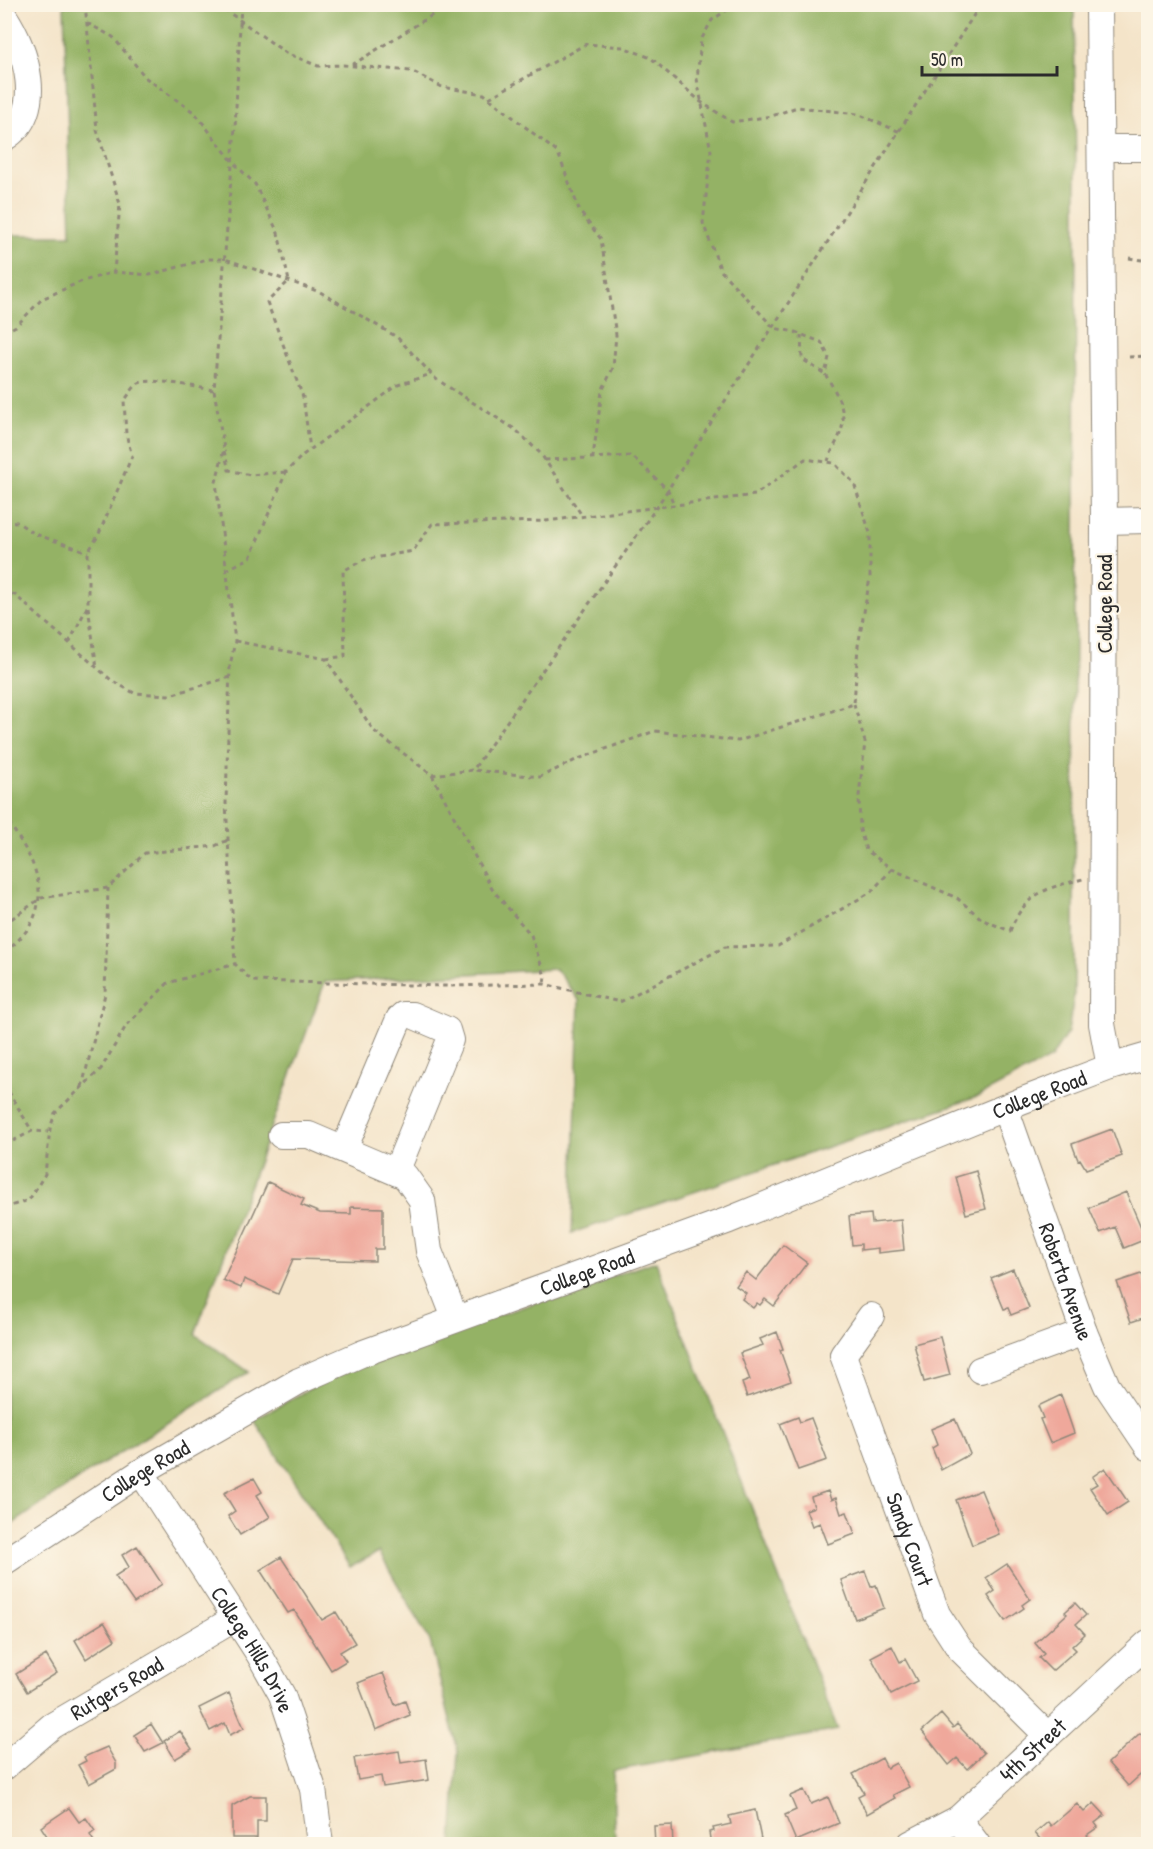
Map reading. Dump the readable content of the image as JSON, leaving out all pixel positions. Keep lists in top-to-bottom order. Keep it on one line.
{"streets":{"street":["College Road","Roberta Avenue","Sandy Court","College Hills Drive","Rutgers Road","4th Street"]},"crossings":[["College Road","Roberta Avenue"],["College Road","College Hills Drive"],["Sandy Court","4th Street"],["College Hills Drive","Rutgers Road"]],"scale_bar":"50 m"}
